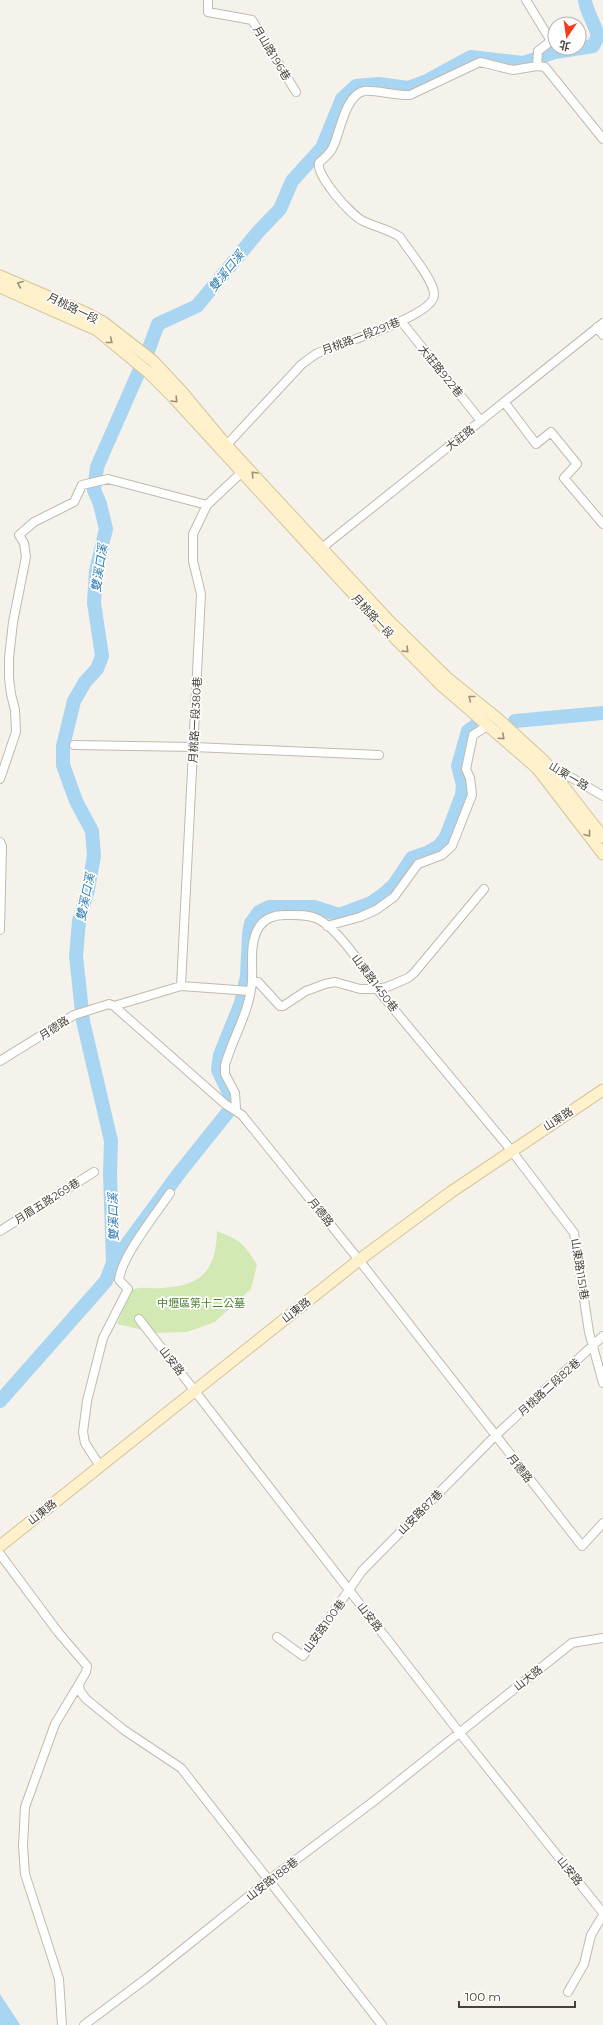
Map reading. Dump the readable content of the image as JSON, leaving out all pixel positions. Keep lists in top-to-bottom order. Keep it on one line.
{"streets":{"street":["月山路196巷","月桃路一段","月桃路一段291巷","大莊路922巷","大莊路","月桃路一段380巷","山東一路","山東路1450巷","月德路","山東路","月眉五路269巷","山東路1151巷","山安路","月桃路二段82巷","山安路87巷","山安路100巷","山大路","山安路188巷"]},"crossings":[["月桃路一段","月桃路一段291巷"],["月桃路一段","大莊路"],["月桃路一段","月桃路一段380巷"],["月桃路一段","山東一路"],["月桃路一段291巷","大莊路922巷"],["大莊路922巷","大莊路"],["山東路1450巷","月德路"],["山東路1450巷","山東路"],["山東路1450巷","山東路1151巷"],["月德路","山東路"],["月德路","月桃路二段82巷"],["月德路","山安路87巷"],["山東路","山東路1151巷"],["山東路","山安路"],["山東路1151巷","月桃路二段82巷"],["山安路","山安路87巷"],["山安路","山安路100巷"],["山安路","山大路"],["山安路","山安路188巷"],["月桃路二段82巷","山安路87巷"],["山安路87巷","山安路100巷"],["山大路","山安路188巷"]],"water":["雙溪口溪"],"parks":["中壢區第十二公墓"],"scale_bar":"100 m","north":"bottom"}
